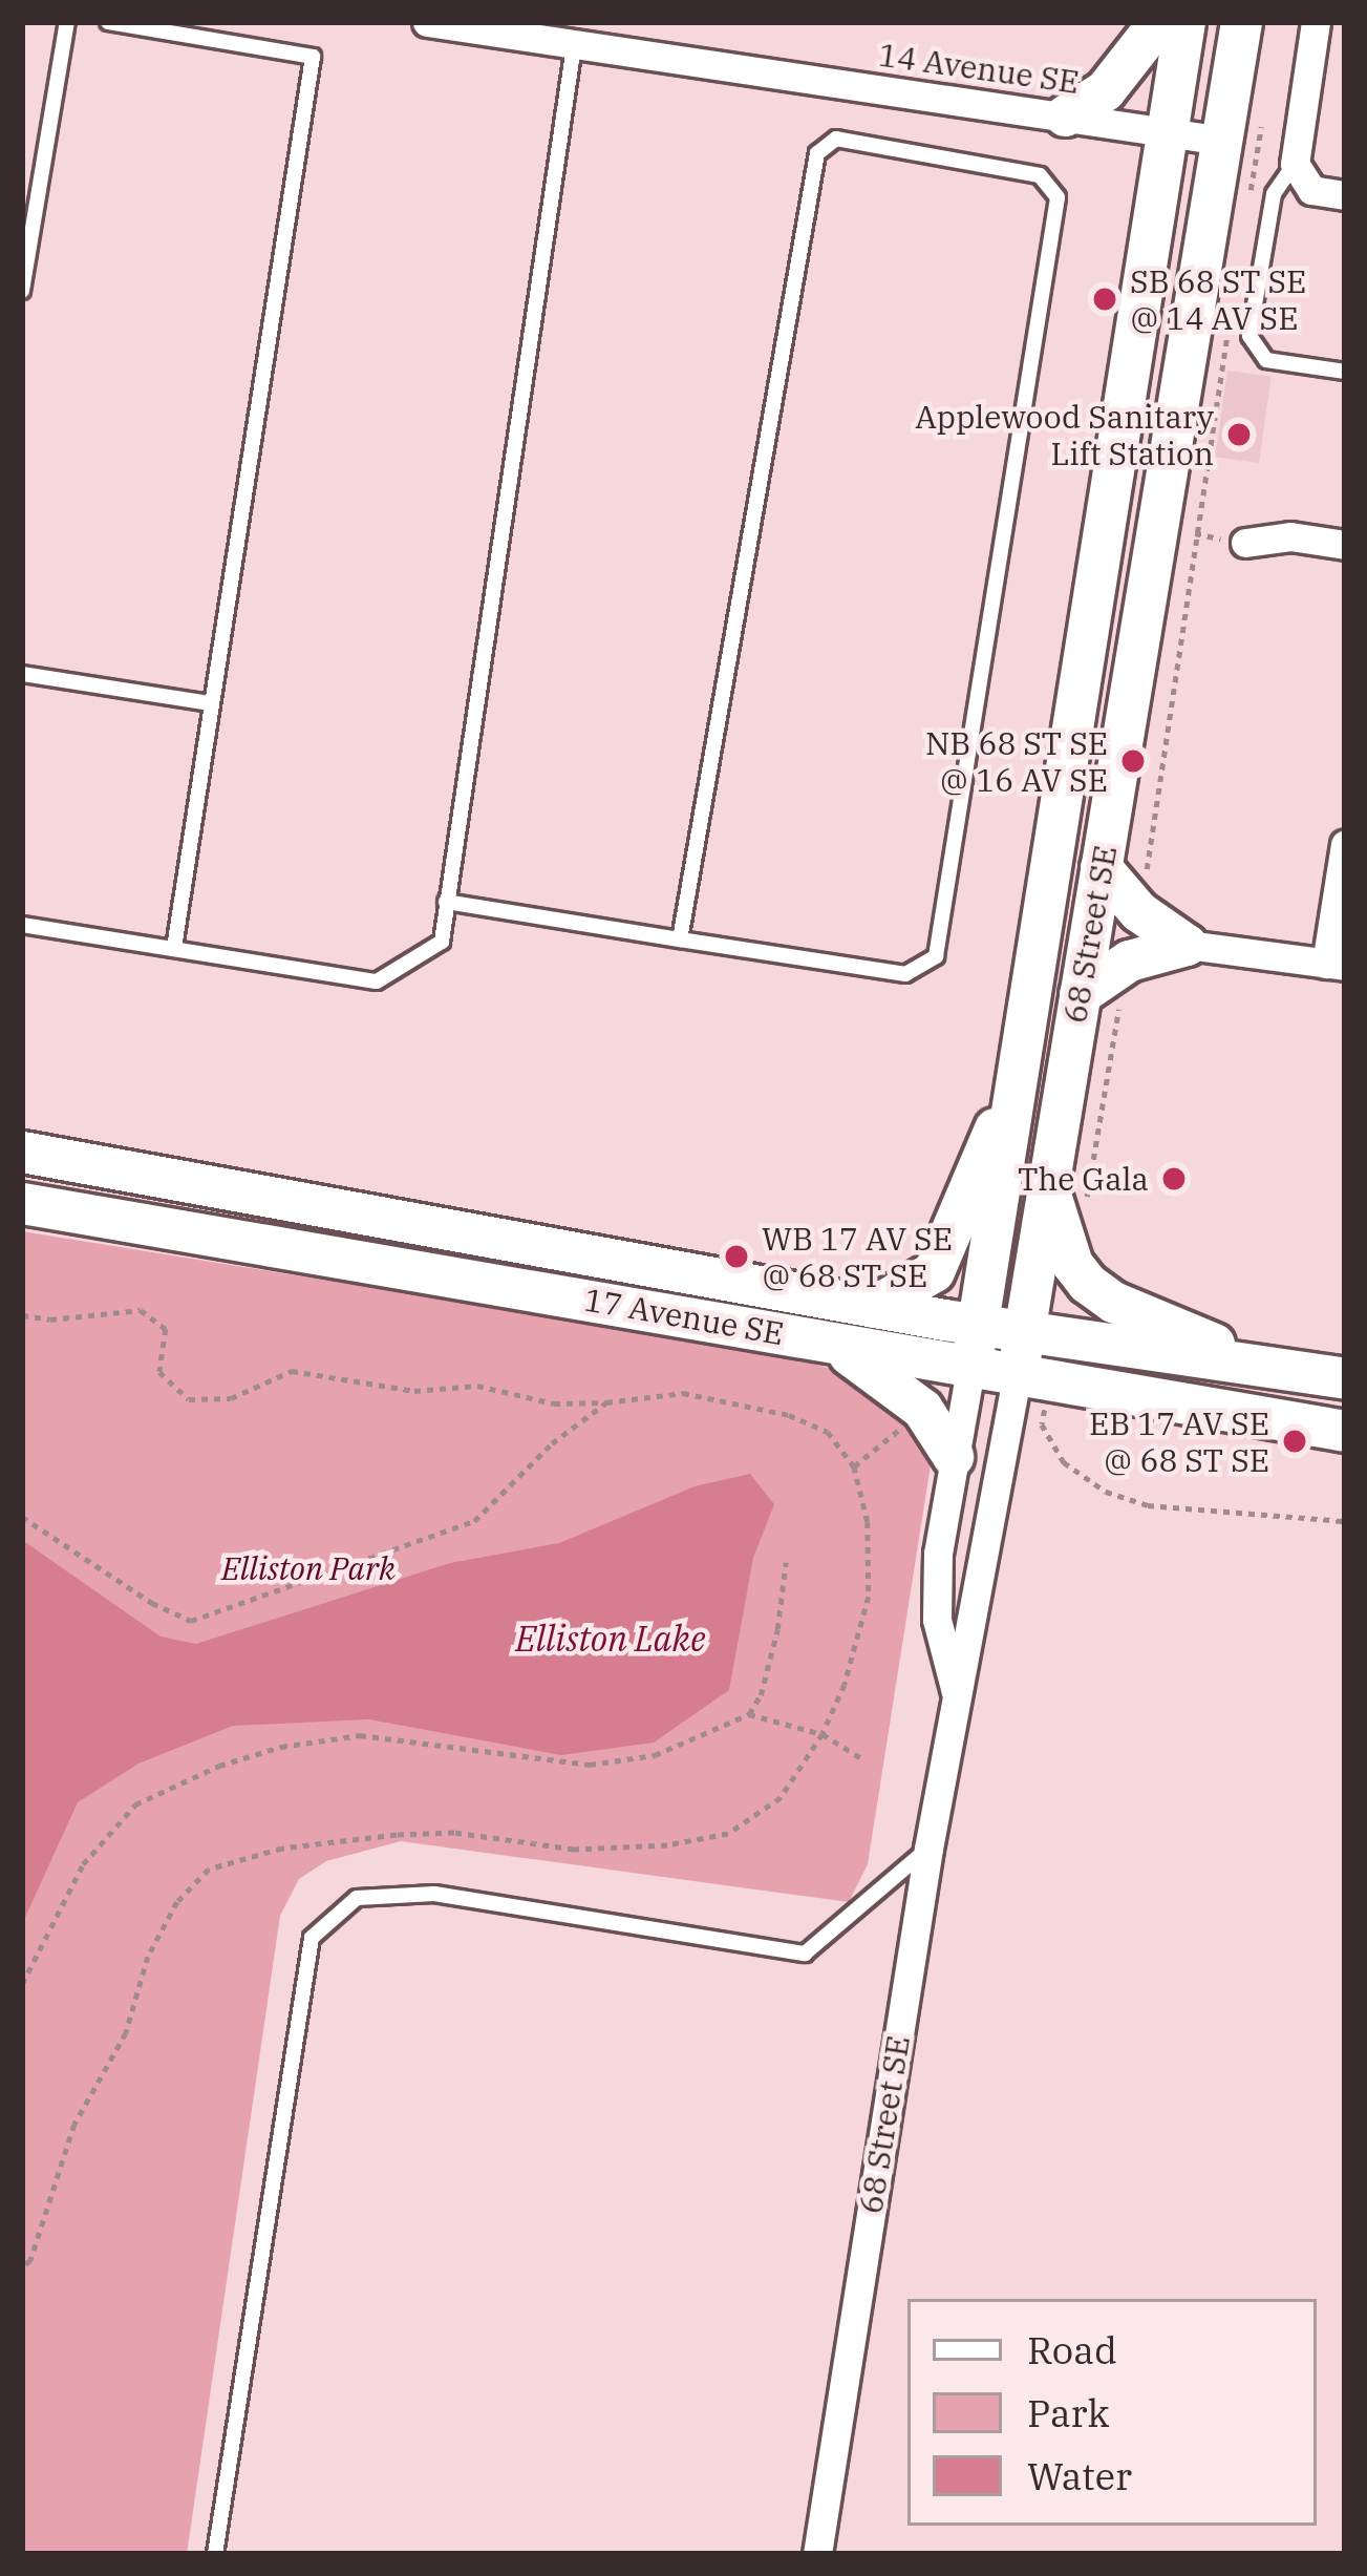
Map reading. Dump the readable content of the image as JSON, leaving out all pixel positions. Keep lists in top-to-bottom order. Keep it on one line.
{"streets":{"main road":["68 Street SE","17 Avenue SE"],"street":["14 Avenue SE"]},"crossings":[["14 Avenue SE","68 Street SE"],["68 Street SE","17 Avenue SE"]],"water":["Elliston Lake"],"parks":["Elliston Park"],"places":["SB 68 ST SE @ 14 AV SE","Applewood Sanitary Lift Station","NB 68 ST SE @ 16 AV SE","The Gala","WB 17 AV SE @ 68 ST SE","EB 17 AV SE @ 68 ST SE"],"legend":["Road","Park","Water"]}
